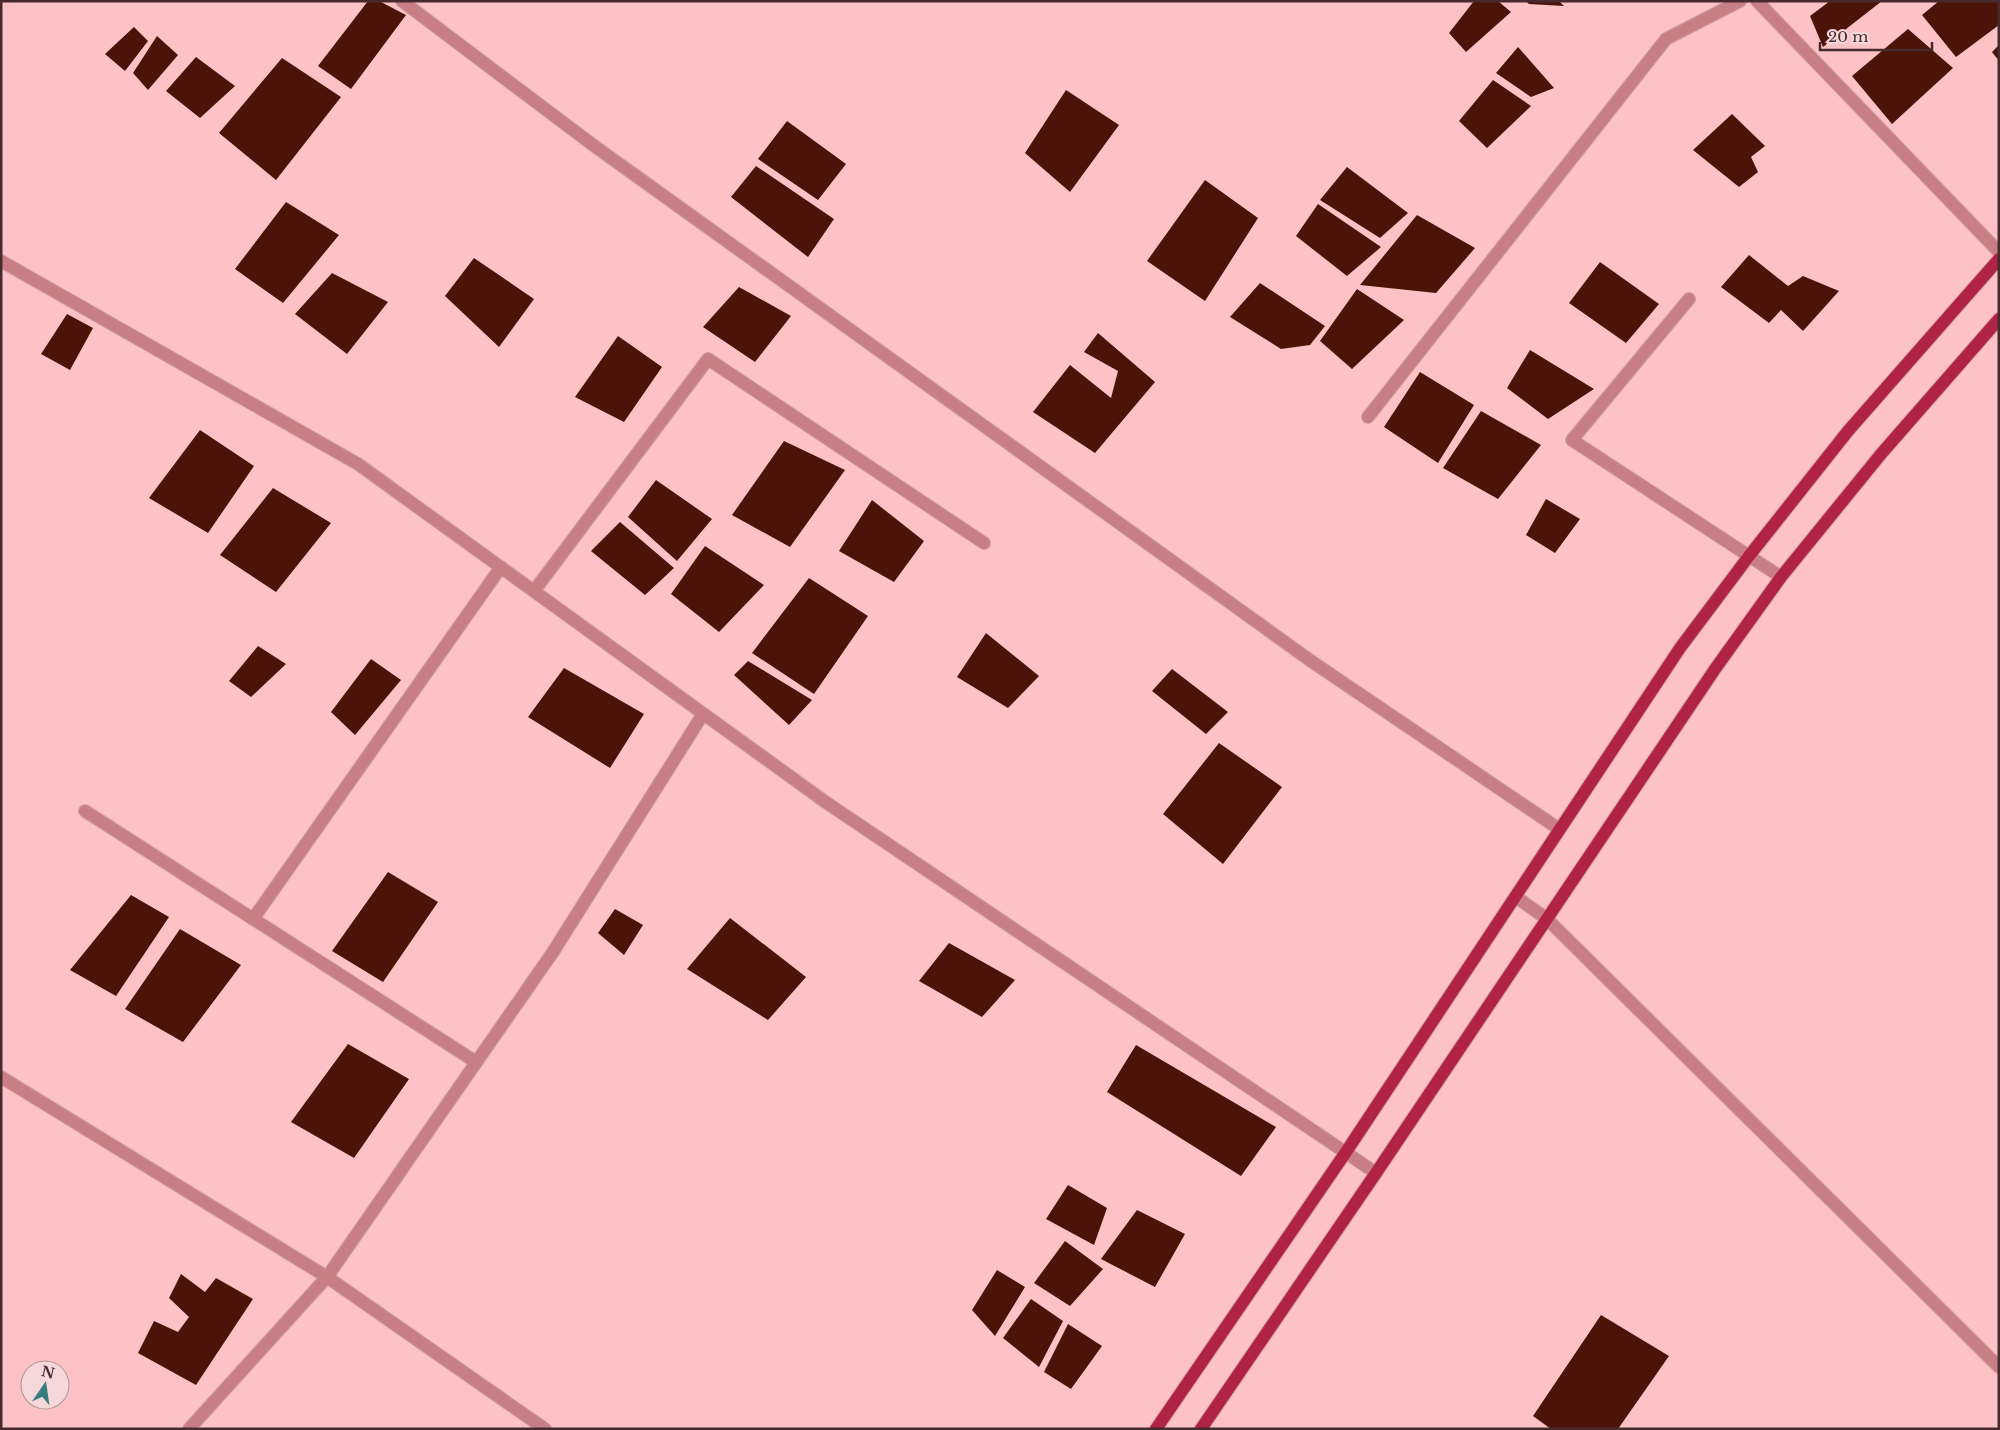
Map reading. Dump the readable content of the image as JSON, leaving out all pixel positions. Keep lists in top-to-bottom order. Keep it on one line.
{"scale_bar":"20 m","north":"top"}
